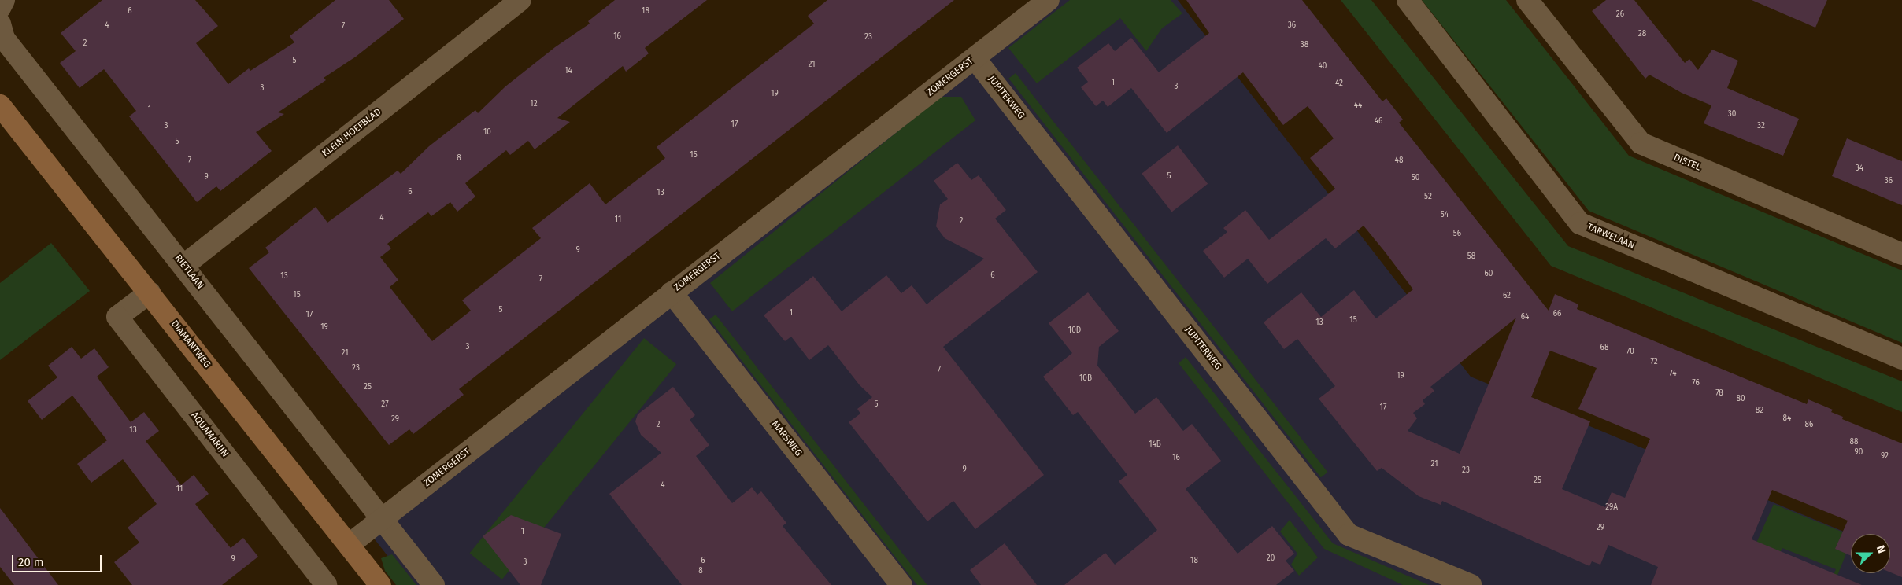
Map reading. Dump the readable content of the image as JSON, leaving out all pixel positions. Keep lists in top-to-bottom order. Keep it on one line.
{"streets":{"street":["ZOMERGERST","JUPITERWEG","KLEIN HOEFBLAD","DISTEL","TARWELAAN","RIETLAAN","DIAMANTWEG","AQUAMARIJN","MARSWEG"]},"crossings":[["ZOMERGERST","JUPITERWEG"],["ZOMERGERST","RIETLAAN"],["ZOMERGERST","DIAMANTWEG"],["ZOMERGERST","MARSWEG"],["KLEIN HOEFBLAD","RIETLAAN"],["DIAMANTWEG","AQUAMARIJN"]],"house_numbers":["6","18","26","4","36","7","28","16","23","2","38","5","21","40","14","1","42","3","3","19","12","44","1","30","46","17","3","32","10","5","15","8","7","48","34","5","9","50","36","6","13","52","54","4","11","2","56","9","58","60","6","13","7","15","62","5","1","66","17","64","15","13","19","10D","3","68","70","21","72","23","7","74","19","10B","76","25","78","80","27","5","17","82","84","29","2","86","13","88","14B","90","92","16","21","9","23","25","4","11","29A","29","1","20","9","6","18","3","8"],"scale_bar":"20 m","north":"right"}
